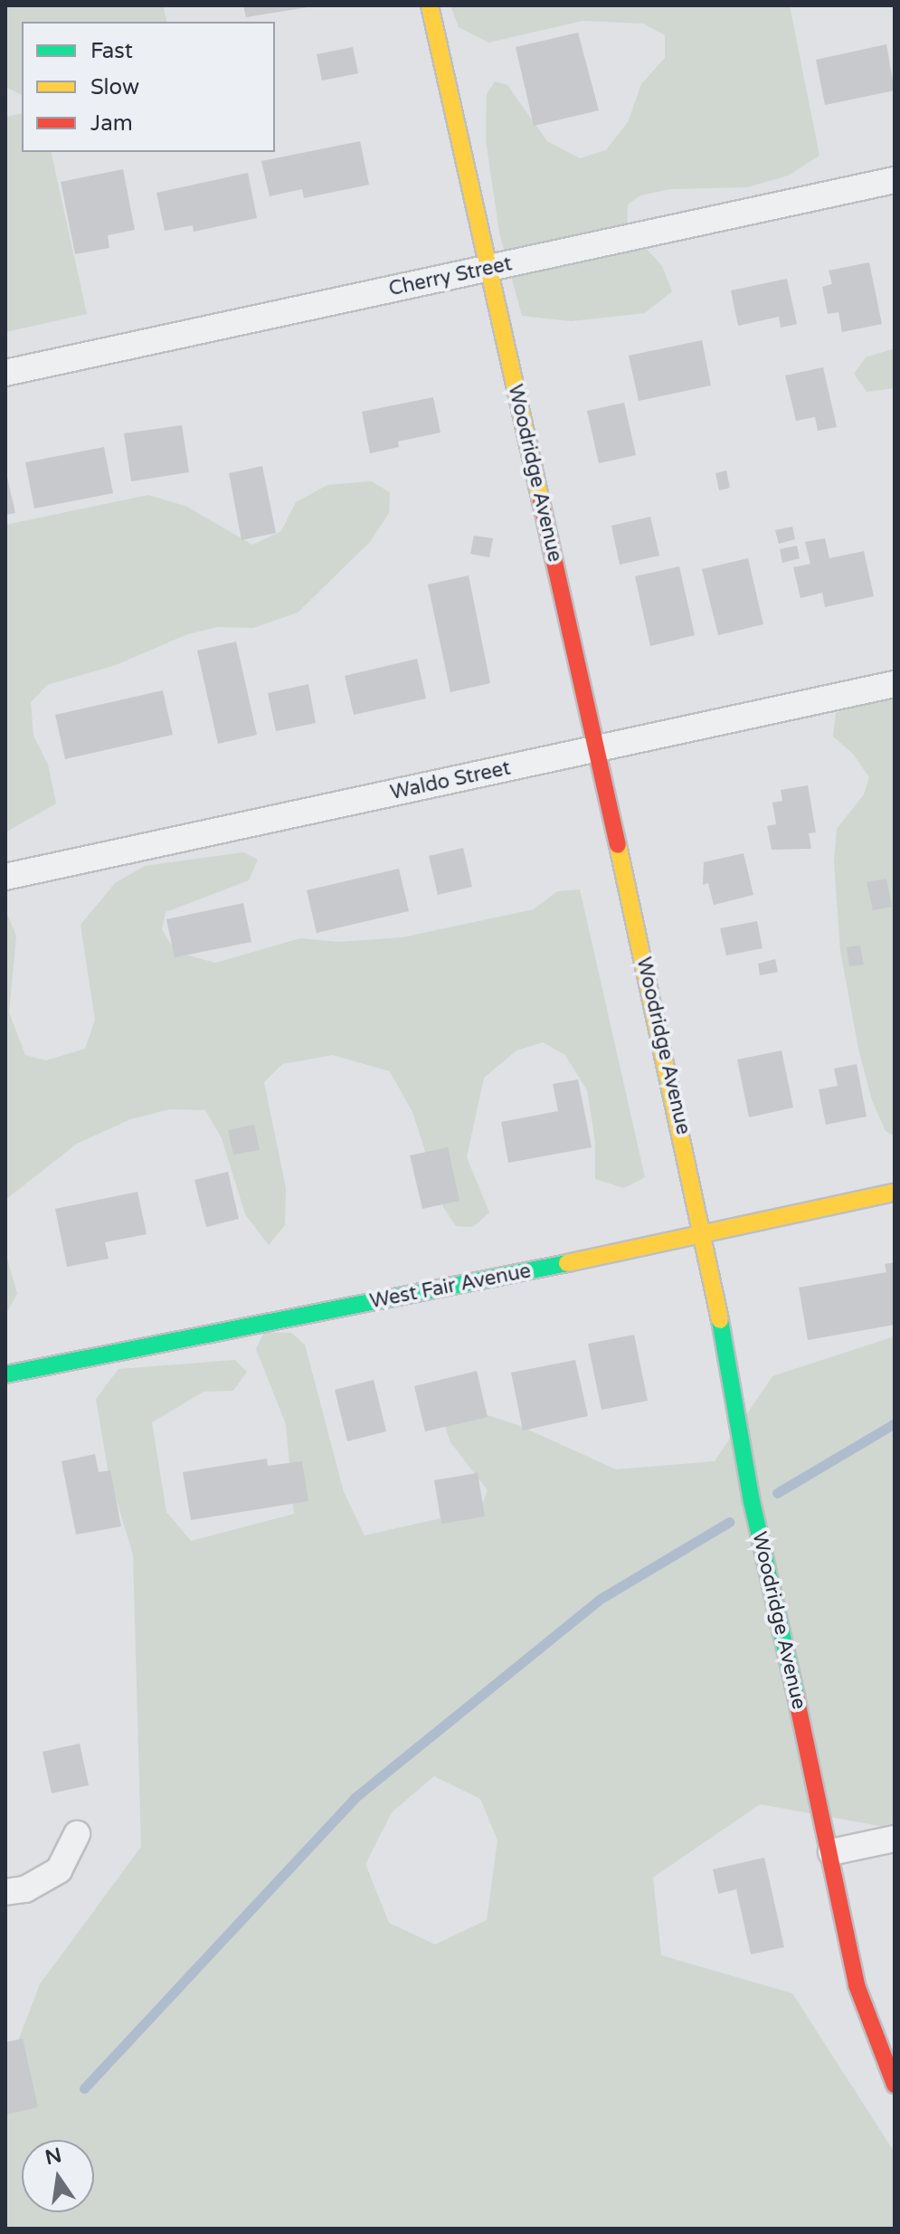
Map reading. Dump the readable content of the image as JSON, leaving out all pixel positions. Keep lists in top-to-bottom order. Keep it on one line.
{"streets":{"street":["Cherry Street","Woodridge Avenue","Waldo Street","West Fair Avenue"]},"crossings":[["Cherry Street","Woodridge Avenue"],["Woodridge Avenue","Waldo Street"],["Woodridge Avenue","West Fair Avenue"]],"legend":["Fast","Slow","Jam"],"north":"top"}
